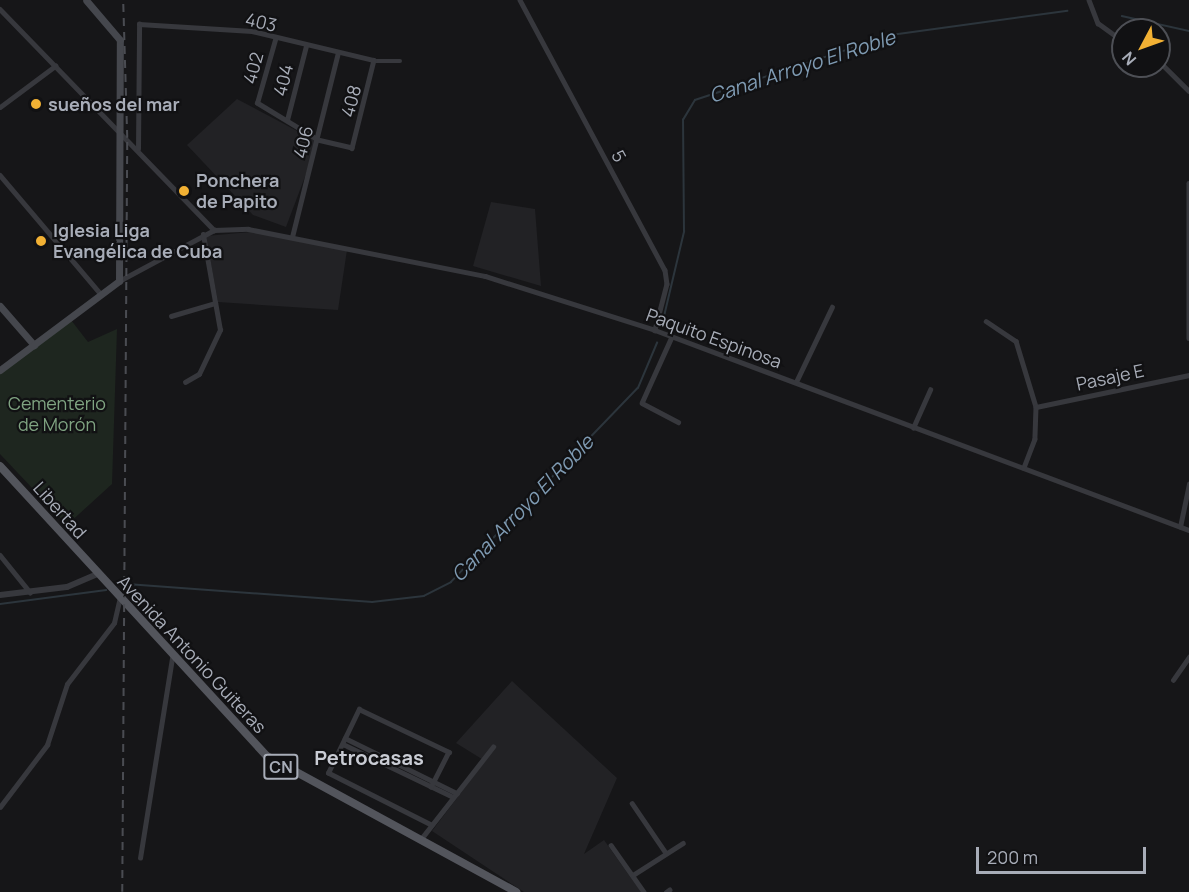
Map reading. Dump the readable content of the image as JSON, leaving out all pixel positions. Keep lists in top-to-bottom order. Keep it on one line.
{"streets":{"main road":["Libertad","Avenida Antonio Guiteras","CN"],"street":["403","402","404","408","406","5","Paquito Espinosa","Pasaje E"]},"crossings":[["403","402"],["403","404"],["403","408"],["403","406"],["402","404"],["408","406"],["406","Paquito Espinosa"],["5","Paquito Espinosa"],["Libertad","Avenida Antonio Guiteras"]],"districts":["Petrocasas"],"water":["Canal Arroyo El Roble"],"parks":["Cementerio de Morón"],"places":["sueños del mar","Ponchera de Papito","Iglesia Liga Evangélica de Cuba"],"scale_bar":"200 m","north":"bottom left"}
